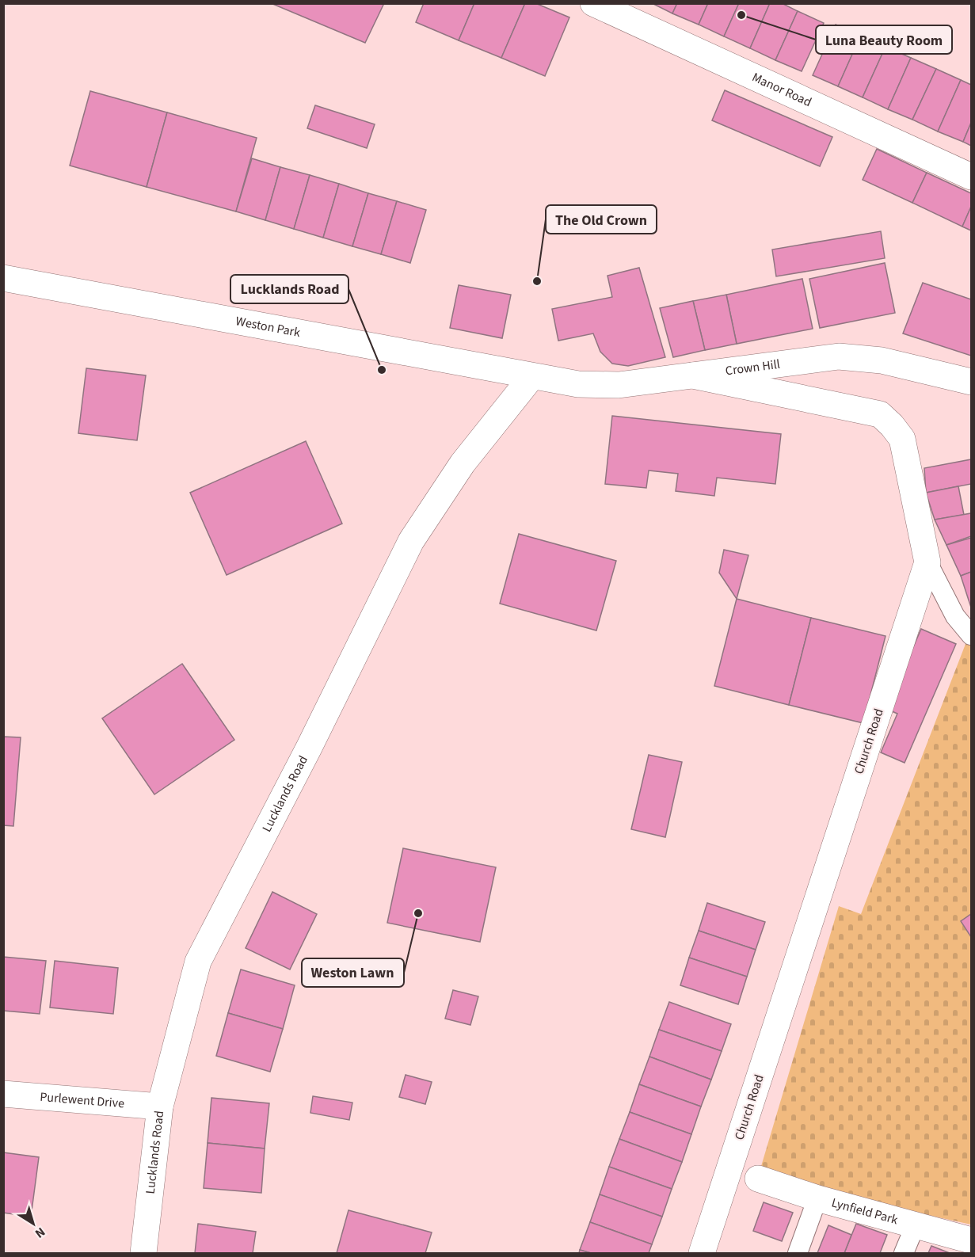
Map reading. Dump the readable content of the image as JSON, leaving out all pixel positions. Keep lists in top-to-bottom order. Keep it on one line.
{"streets":{"street":["Manor Road","Weston Park","Crown Hill","Church Road","Lucklands Road","Purlewent Drive","Lynfield Park"]},"crossings":[["Weston Park","Crown Hill"],["Weston Park","Lucklands Road"],["Crown Hill","Lucklands Road"],["Lucklands Road","Purlewent Drive"]],"places":["Luna Beauty Room","The Old Crown","Lucklands Road","Weston Lawn"],"north":"bottom right"}
